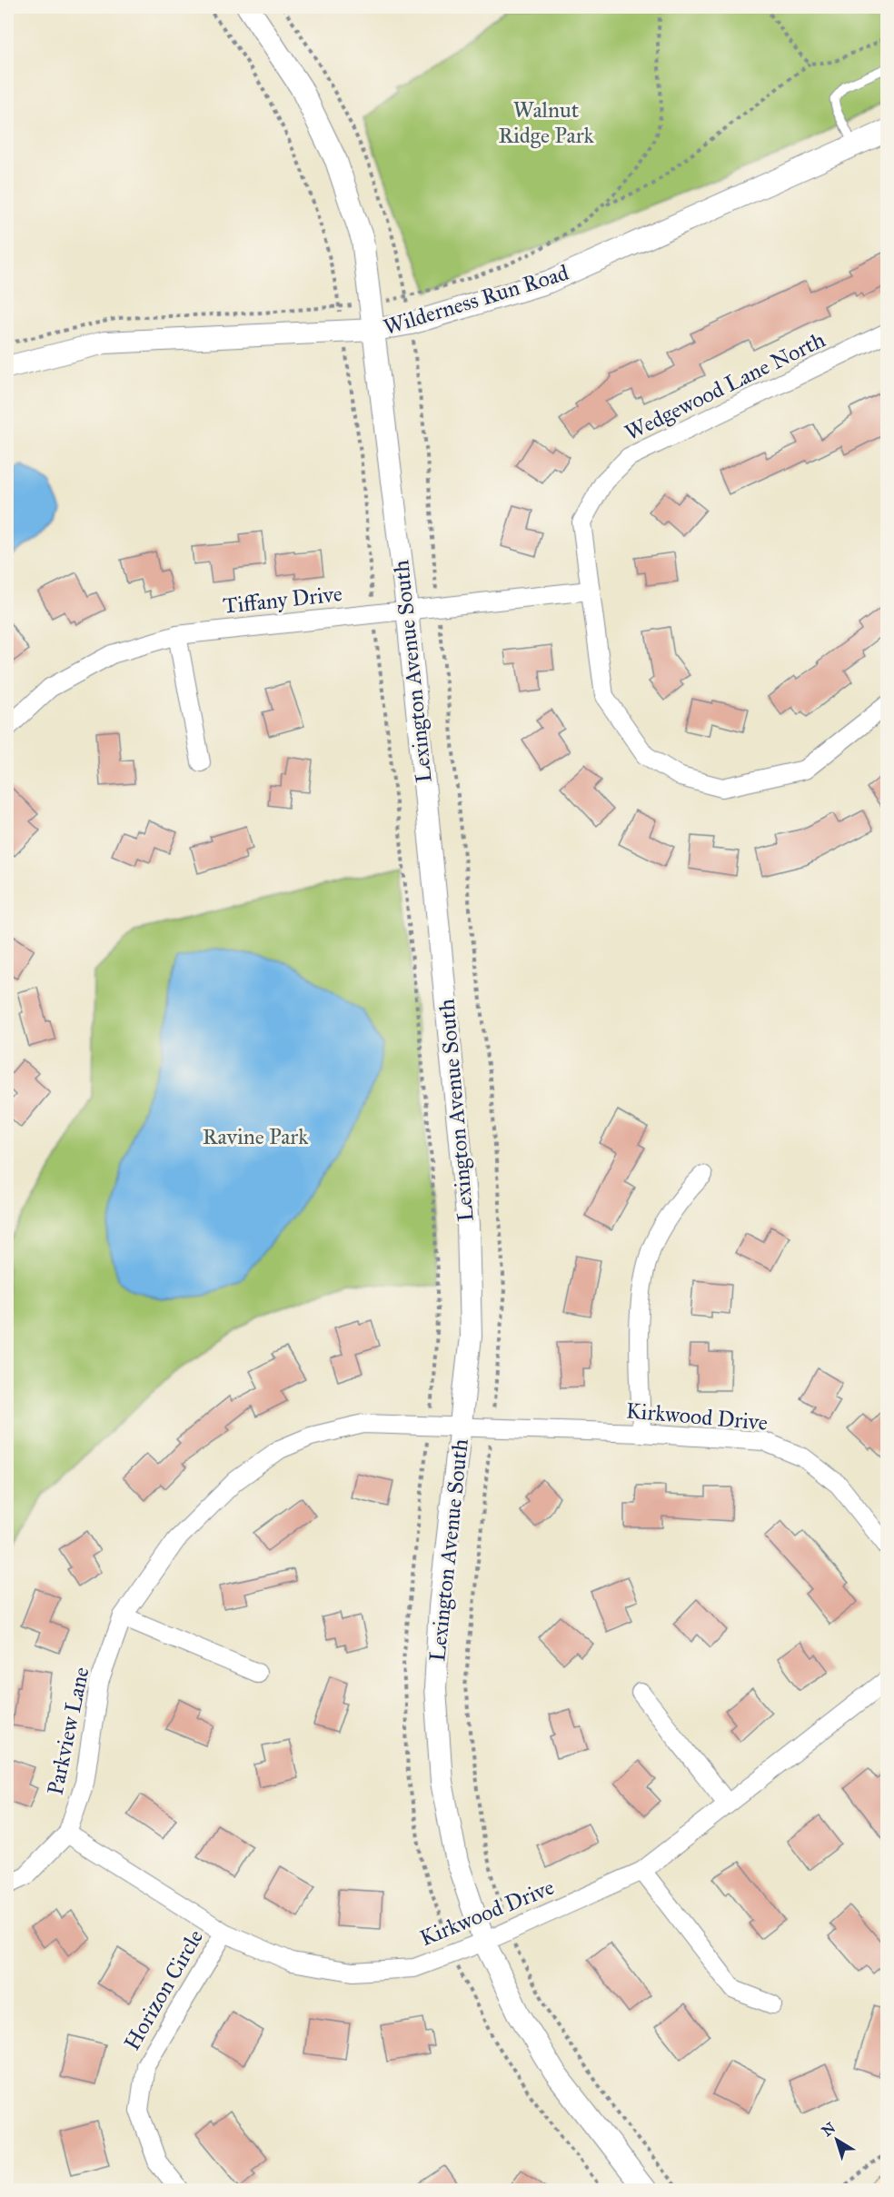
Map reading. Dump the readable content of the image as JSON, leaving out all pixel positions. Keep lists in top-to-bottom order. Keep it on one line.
{"streets":{"street":["Wilderness Run Road","Wedgewood Lane North","Tiffany Drive","Lexington Avenue South","Kirkwood Drive","Parkview Lane","Horizon Circle"]},"crossings":[["Wilderness Run Road","Lexington Avenue South"],["Wedgewood Lane North","Tiffany Drive"],["Tiffany Drive","Lexington Avenue South"],["Lexington Avenue South","Kirkwood Drive"],["Lexington Avenue South","Parkview Lane"],["Kirkwood Drive","Parkview Lane"],["Kirkwood Drive","Horizon Circle"]],"parks":["Walnut Ridge Park","Ravine Park"],"north":"top left"}
